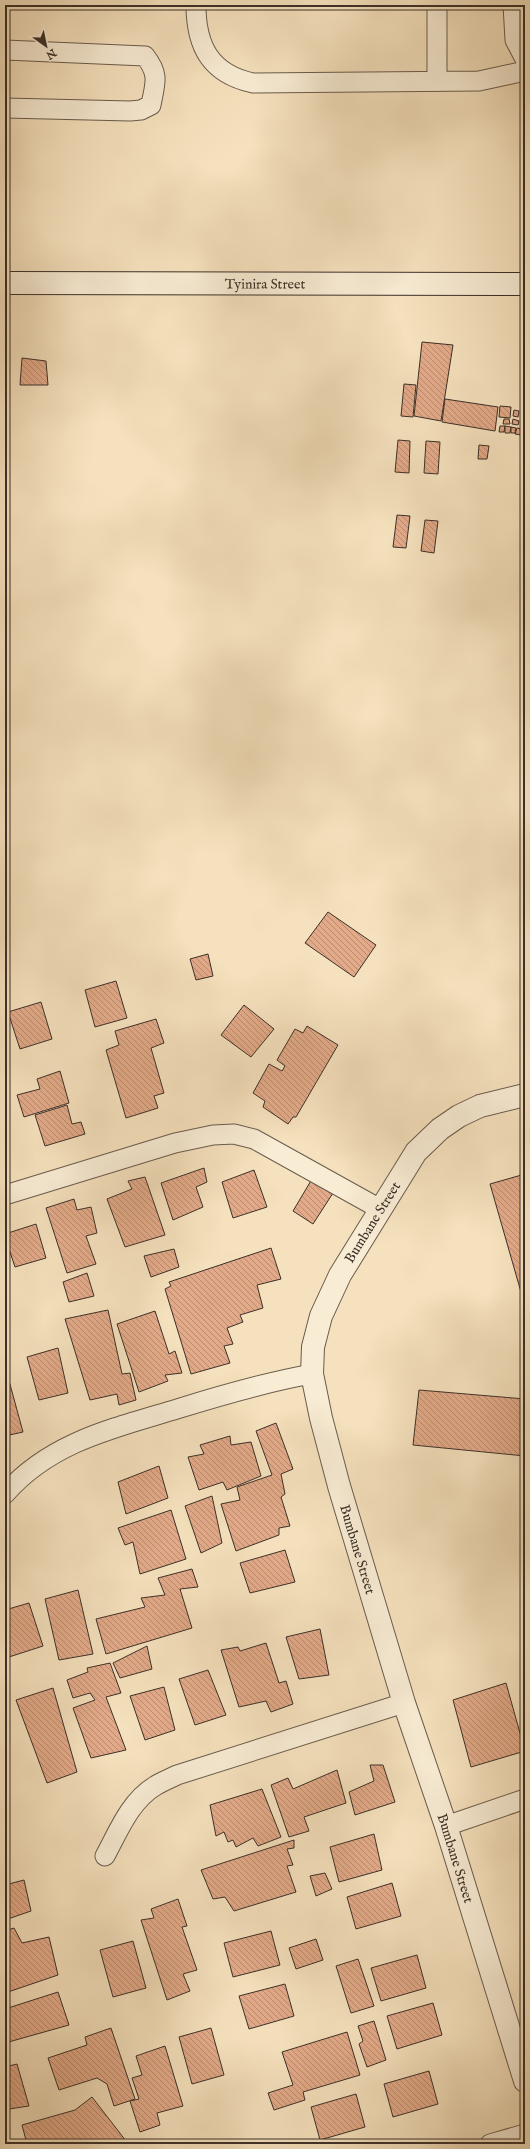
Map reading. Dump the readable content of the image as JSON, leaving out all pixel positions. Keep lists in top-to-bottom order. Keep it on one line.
{"streets":{"street":["Tyinira Street","Bumbane Street"]},"north":"bottom right"}
